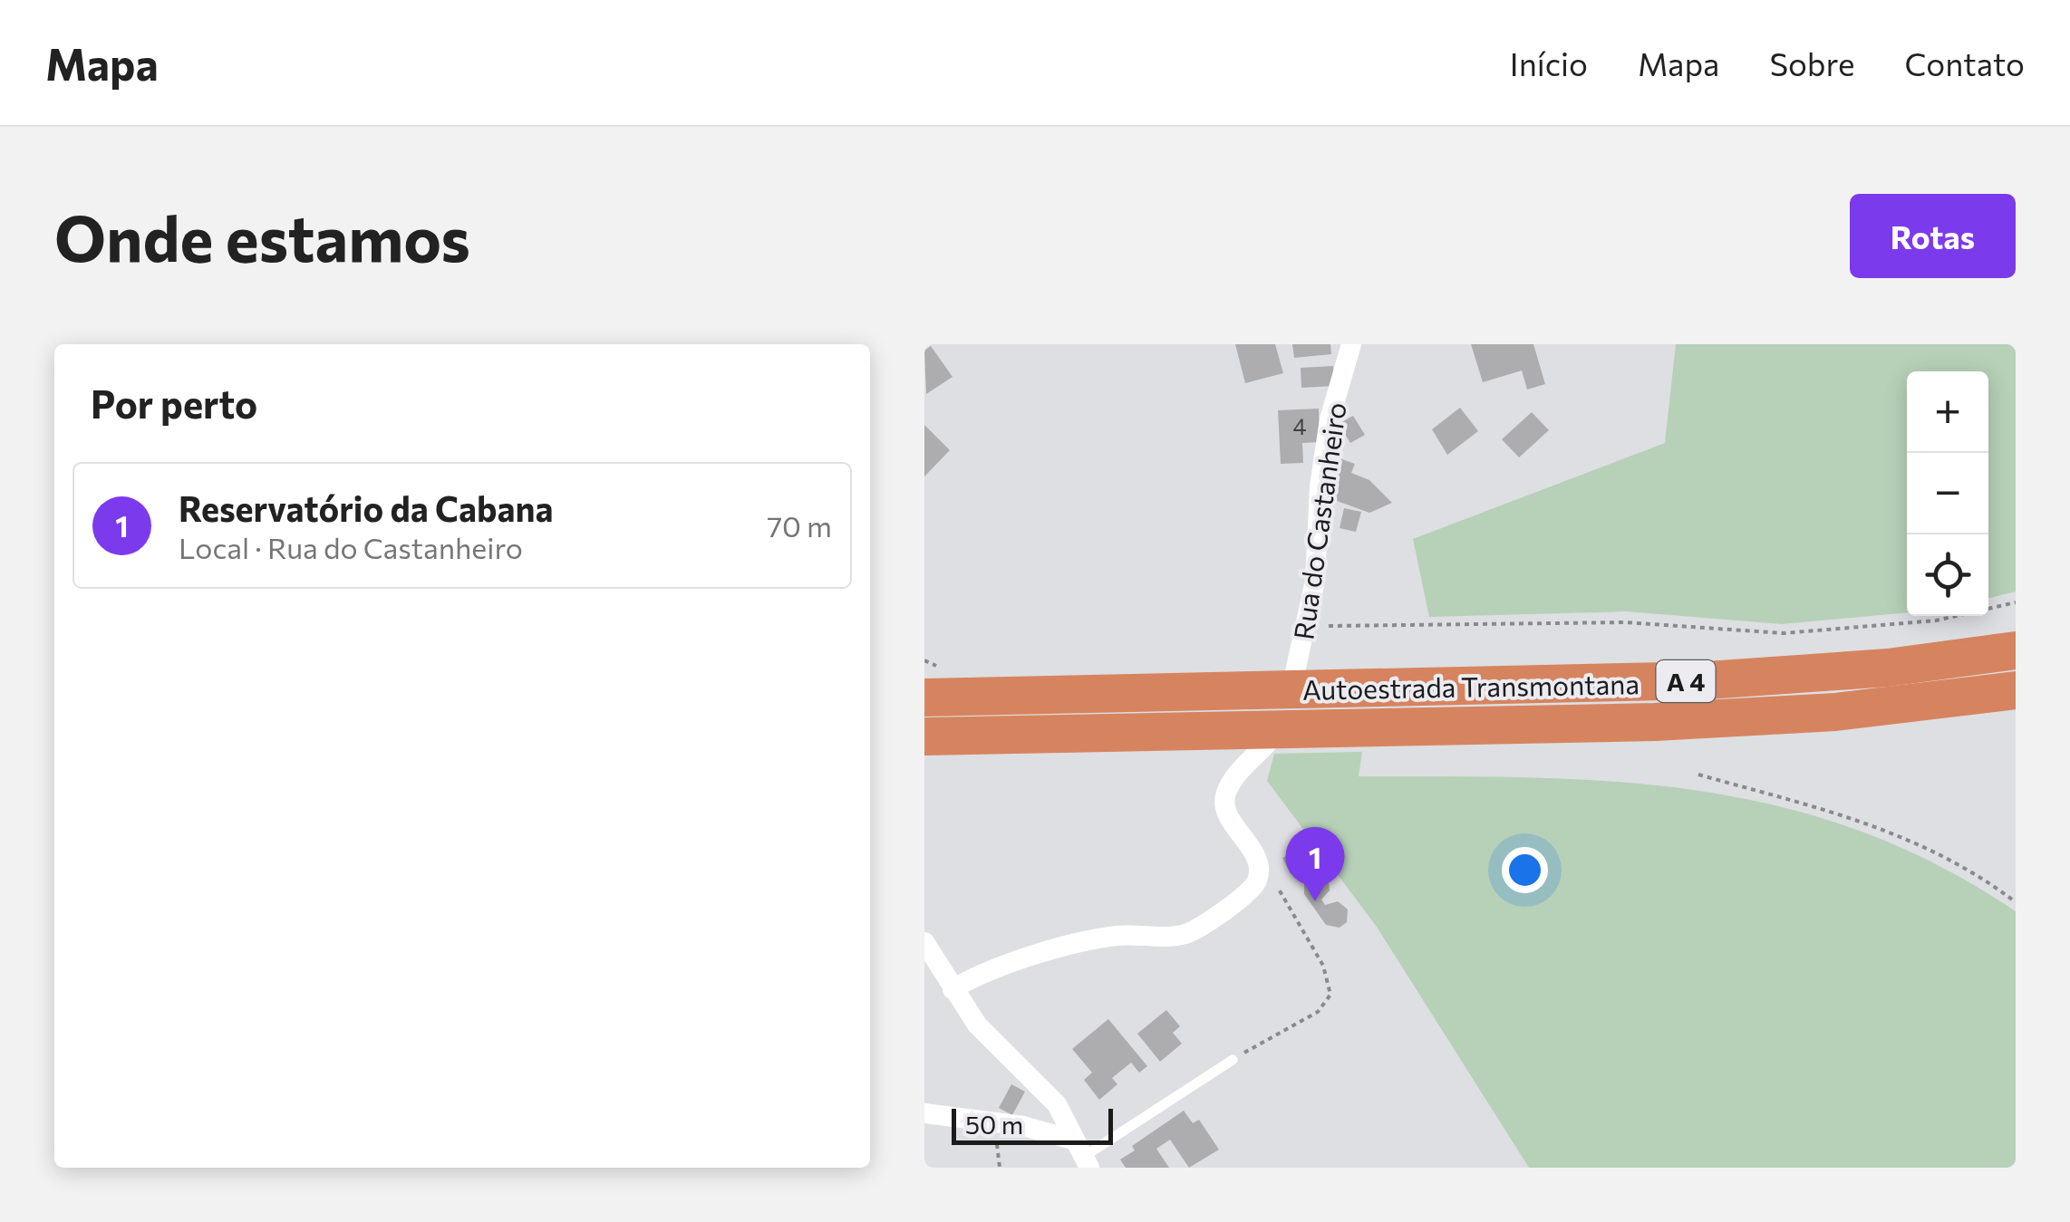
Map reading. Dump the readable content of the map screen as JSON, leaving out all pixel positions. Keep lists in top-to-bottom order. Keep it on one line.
{"streets":{"highway":["A 4","Autoestrada Transmontana"],"street":["Rua do Castanheiro"]},"house_numbers":["4"],"scale_bar":"50 m","page":{"header":"Mapa","nav":["Início","Mapa","Sobre","Contato"],"buttons":"Rotas","title":"Onde estamos","heading":"Por perto","map_buttons":["+","−"],"list":[{"mark":"1","name":"Reservatório da Cabana","note":"Local · Rua do Castanheiro","value":"70 m"}],"pins":"1","scale":"50 m"}}
